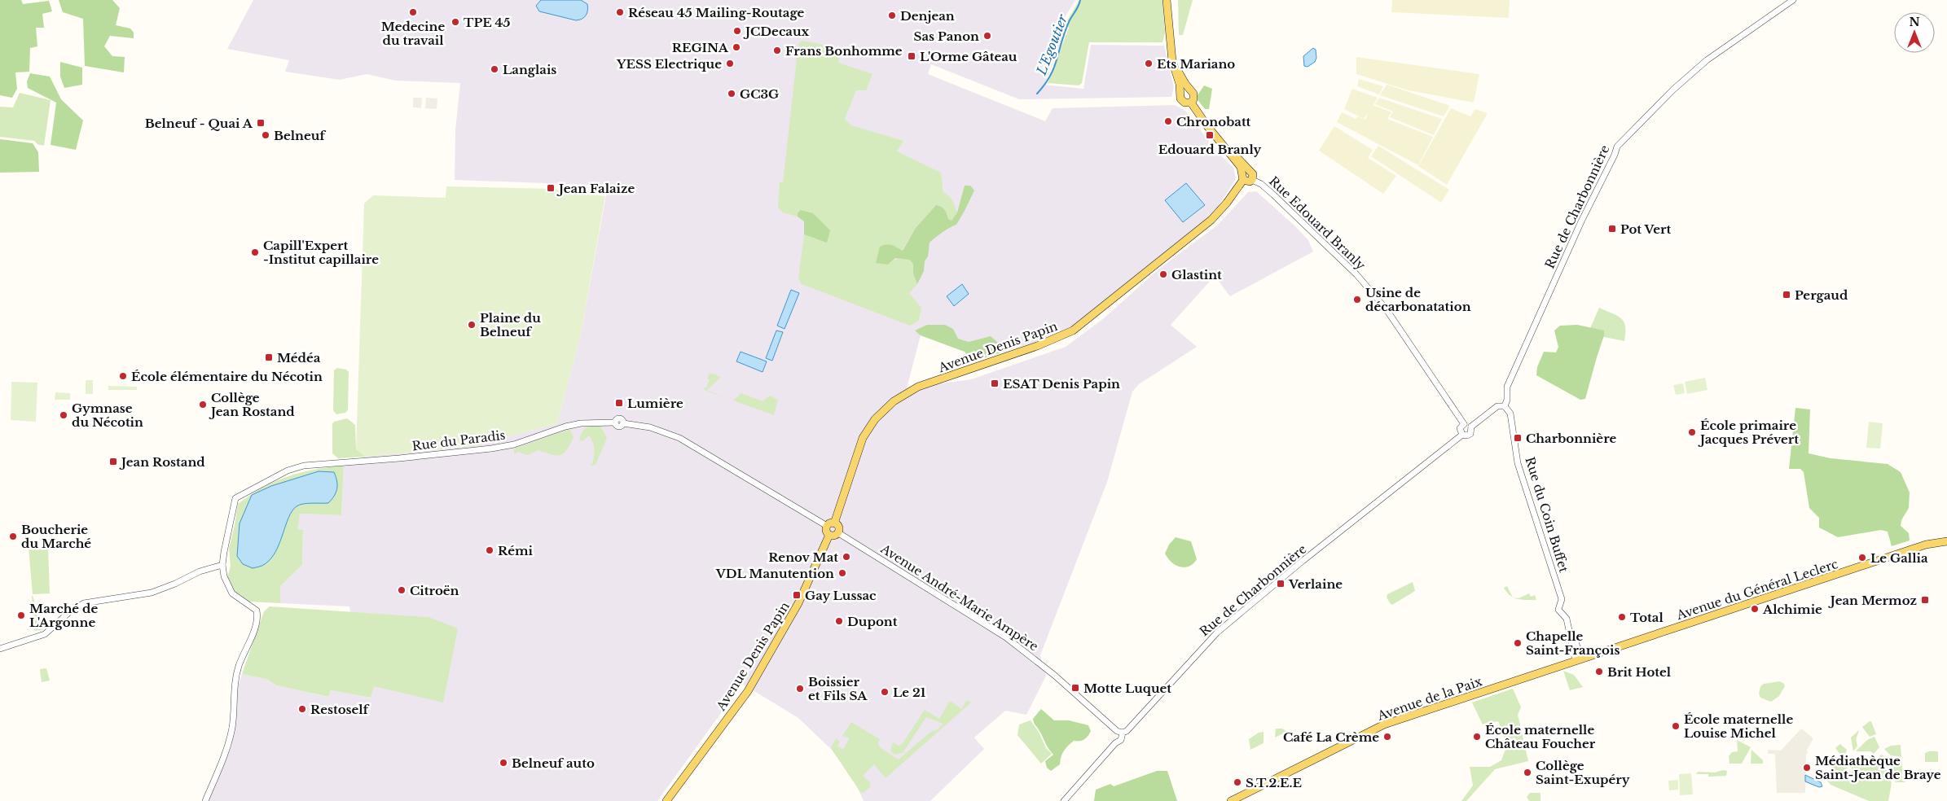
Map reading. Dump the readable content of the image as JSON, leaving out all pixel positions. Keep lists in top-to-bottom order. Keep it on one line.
{"streets":{"main road":["Avenue Denis Papin","Avenue du Général Leclerc","Avenue de la Paix"],"street":["Rue de Charbonnière","Rue Edouard Branly","Rue du Paradis","Rue du Coin Buffet","Avenue André-Marie Ampère"]},"crossings":[["Rue de Charbonnière","Rue Edouard Branly"],["Rue de Charbonnière","Rue du Coin Buffet"],["Rue de Charbonnière","Avenue André-Marie Ampère"],["Rue Edouard Branly","Avenue Denis Papin"],["Avenue Denis Papin","Rue du Paradis"],["Rue du Coin Buffet","Avenue du Général Leclerc"],["Rue du Coin Buffet","Avenue de la Paix"],["Avenue du Général Leclerc","Avenue de la Paix"]],"water":["L'Egoutier"],"places":{"other":["Medecine du travail","Réseau 45 Mailing-Routage","Denjean","TPE 45","JCDecaux","Sas Panon","REGINA","Frans Bonhomme","YESS Electrique","Ets Mariano","Langlais","GC3G","Chronobatt","Belneuf","Capill'Expert -Institut capillaire","Glastint","Usine de décarbonatation","Plaine du Belneuf","École élémentaire du Nécotin","Collège Jean Rostand","Gymnase du Nécotin","École primaire Jacques Prévert","Boucherie du Marché","Rémi","Renov Mat","Le Gallia","VDL Manutention","Citroën","Alchimie","Marché de L'Argonne","Total","Dupont","Chapelle Saint-François","Brit Hotel","Boissier et Fils SA","Le 21","Restoself","École maternelle Louise Michel","Café La Crème","École maternelle Château Foucher","Belneuf auto","Médiathèque Saint-Jean de Braye","Collège Saint-Exupéry","S.T.2.E.E"],"transit":["L'Orme Gâteau","Belneuf - Quai A","Edouard Branly","Jean Falaize","Pot Vert","Pergaud","Médéa","ESAT Denis Papin","Lumière","Charbonnière","Jean Rostand","Verlaine","Gay Lussac","Jean Mermoz","Motte Luquet"]},"north":"top"}
